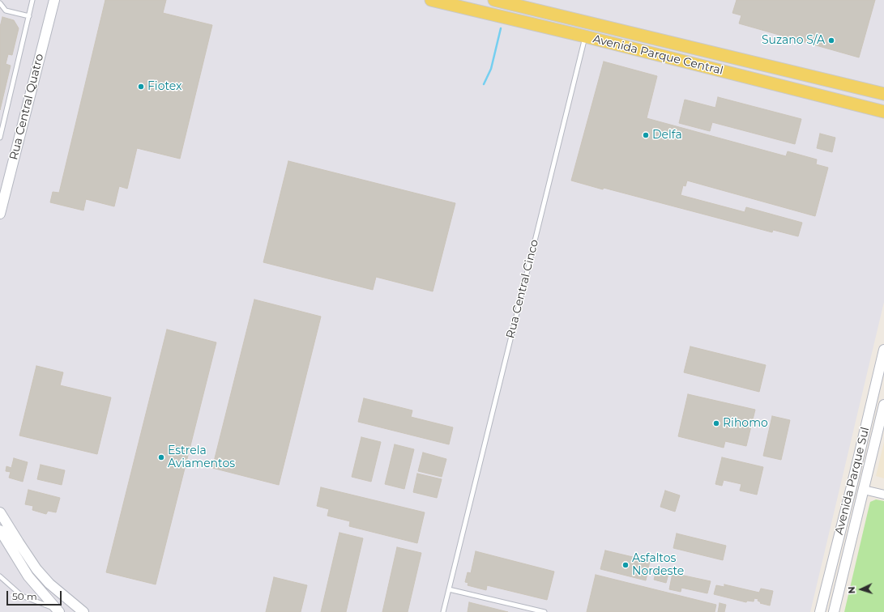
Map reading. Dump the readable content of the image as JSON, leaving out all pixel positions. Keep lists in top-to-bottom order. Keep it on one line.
{"streets":{"main road":["Avenida Parque Central"],"street":["Rua Central Quatro","Avenida Parque Sul"],"lane":["Rua Central Cinco"]},"crossings":[["Avenida Parque Central","Rua Central Cinco"]],"places":["Suzano S/A","Fiotex","Delfa","Rihomo","Estrela Aviamentos","Asfaltos Nordeste"],"scale_bar":"50 m","north":"left"}
